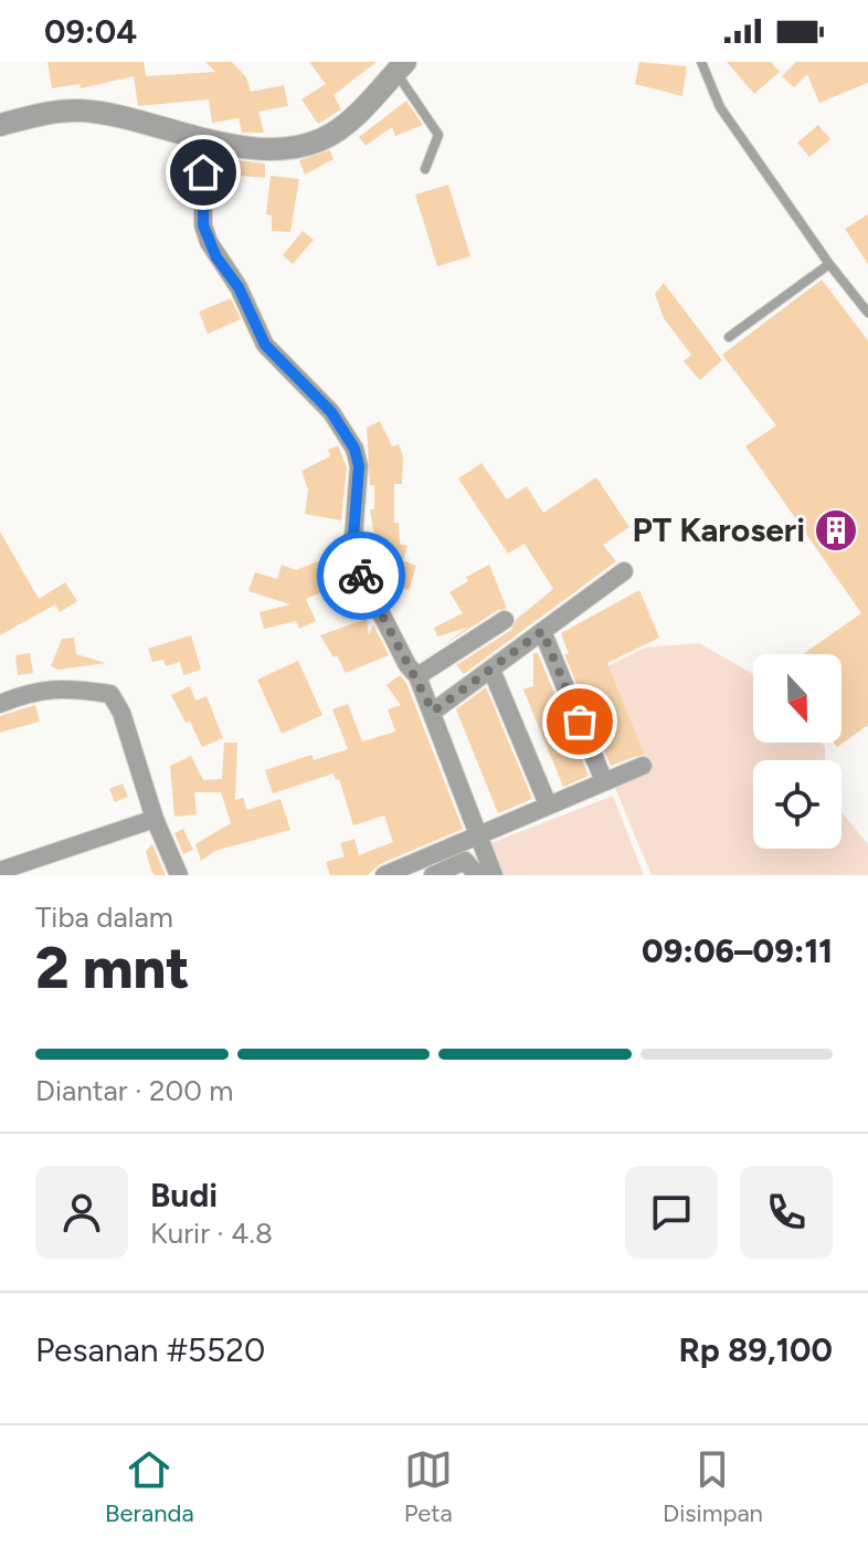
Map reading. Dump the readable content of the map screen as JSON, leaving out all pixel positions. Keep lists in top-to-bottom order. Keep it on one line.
{"places":{"building":["PT Karoseri"]},"north":"bottom","page":{"status":"09:04","heading":["2 mnt","Tiba dalam","09:06–09:11"],"panel":["Budi","Kurir · 4.8","Pesanan #5520","Rp 89,100"],"bar":"Diantar · 200 m","tabs":["Beranda","Peta","Disimpan"]}}
